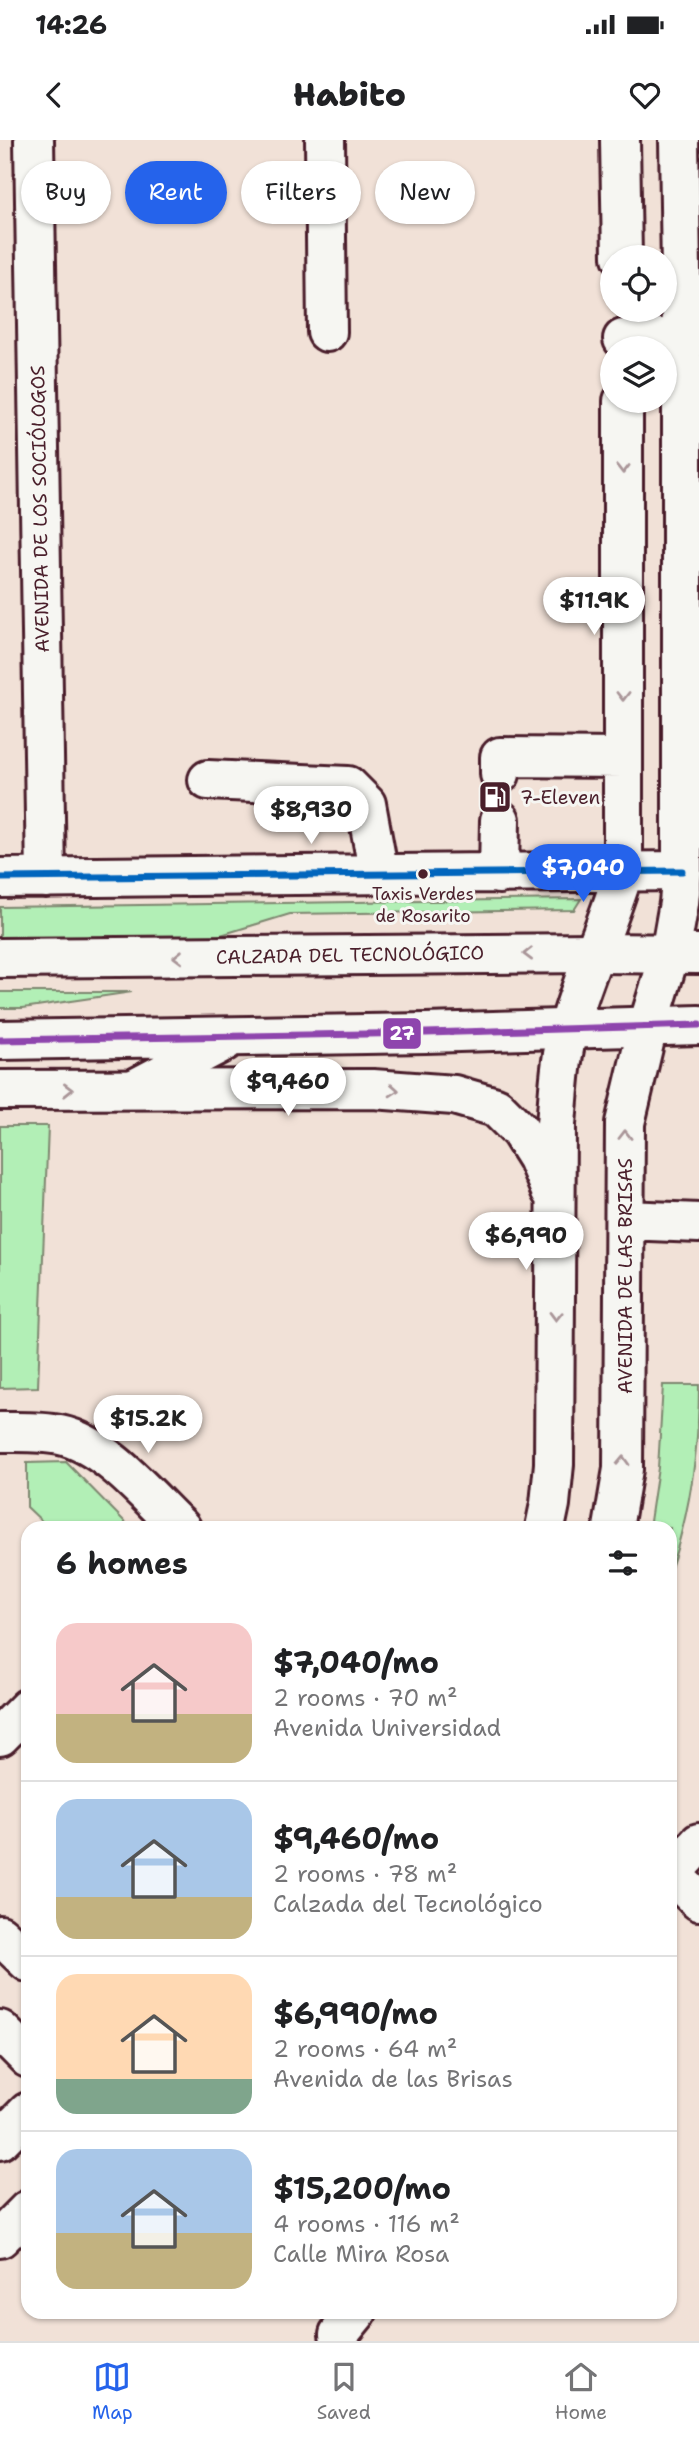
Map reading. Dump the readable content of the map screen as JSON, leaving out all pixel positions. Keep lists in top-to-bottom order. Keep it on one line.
{"streets":{"street":["AVENIDA DE LOS SOCIÓLOGOS","CALZADA DEL TECNOLÓGICO","AVENIDA DE LAS BRISAS"]},"crossings":[["CALZADA DEL TECNOLÓGICO","AVENIDA DE LAS BRISAS"]],"places":{"fuel station":["7-Eleven"],"other":["Taxis Verdes de Rosarito"]},"lines":["transit line 27"],"page":{"status":"14:26","header":"Habito","chip":["Buy","Rent","Filters","New"],"price":["$11.9K","$8,930","$7,040","$9,460","$6,990","$15.2K"],"heading":"6 homes","list":[{"name":"$7,040/mo","note":"2 rooms · 70 m² · Avenida Universidad"},{"name":"$9,460/mo","note":"2 rooms · 78 m² · Calzada del Tecnológico"},{"name":"$6,990/mo","note":"2 rooms · 64 m² · Avenida de las Brisas"},{"name":"$15,200/mo","note":"4 rooms · 116 m² · Calle Mira Rosa"}],"tabs":["Map","Saved","Home"]}}
